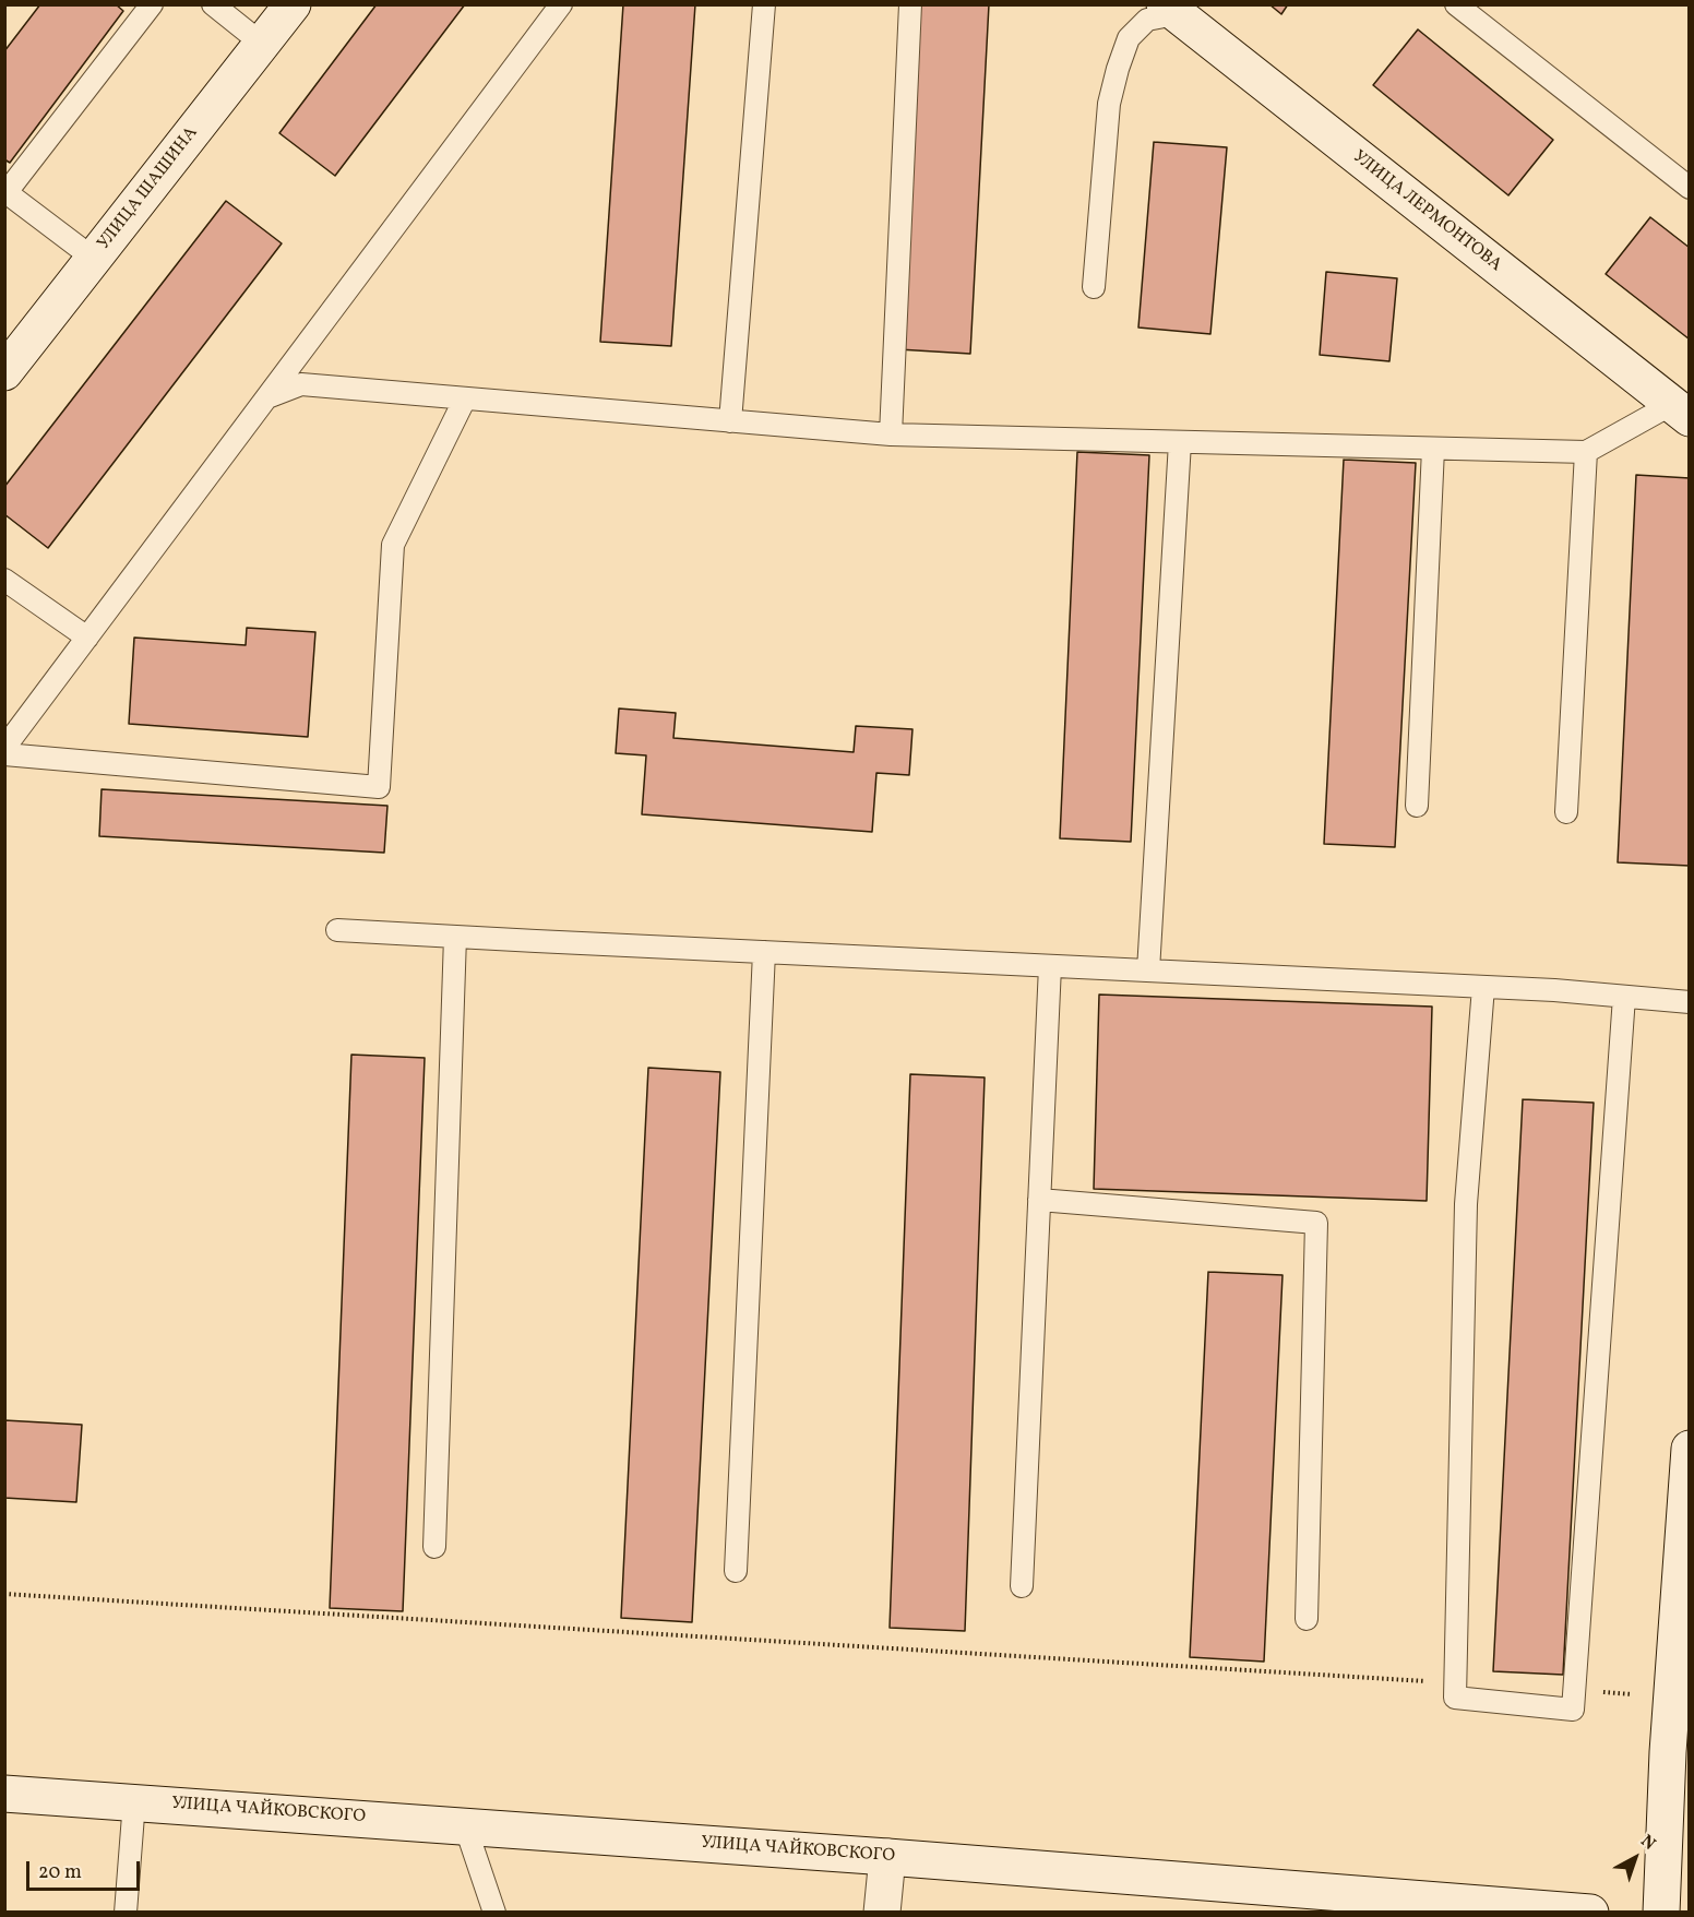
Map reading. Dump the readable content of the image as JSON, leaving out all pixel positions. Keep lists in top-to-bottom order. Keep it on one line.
{"streets":{"main road":["УЛИЦА ШАШИНА","УЛИЦА ЛЕРМОНТОВА","УЛИЦА ЧАЙКОВСКОГО"]},"scale_bar":"20 m","north":"top right"}
